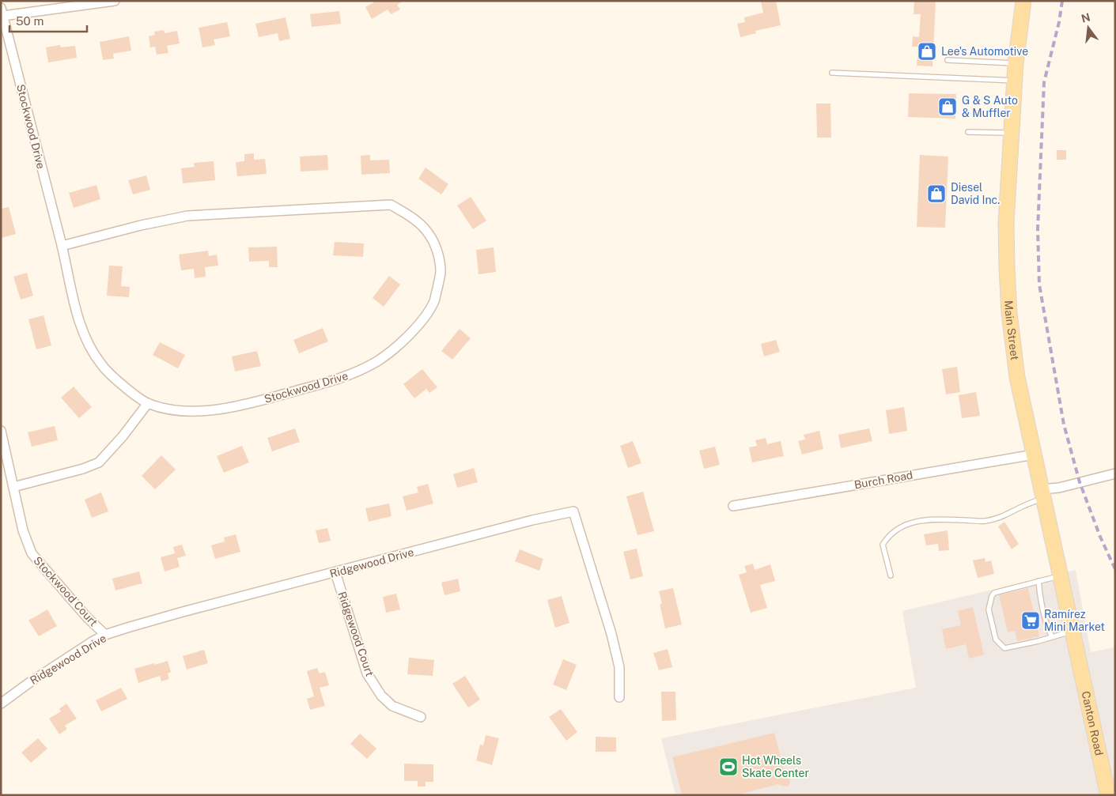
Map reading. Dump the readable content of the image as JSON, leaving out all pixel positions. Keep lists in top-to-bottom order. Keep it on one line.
{"streets":{"main road":["Main Street","Canton Road"],"street":["Stockwood Drive","Burch Road","Ridgewood Drive","Stockwood Court","Ridgewood Court"]},"crossings":[["Main Street","Burch Road"],["Main Street","Canton Road"],["Ridgewood Drive","Stockwood Court"],["Ridgewood Drive","Ridgewood Court"]],"places":{"shop":["Lee's Automotive","G & S Auto & Muffler","Diesel David Inc."],"supermarket":["Ramírez Mini Market"],"sports":["Hot Wheels Skate Center"]},"scale_bar":"50 m","north":"top"}
